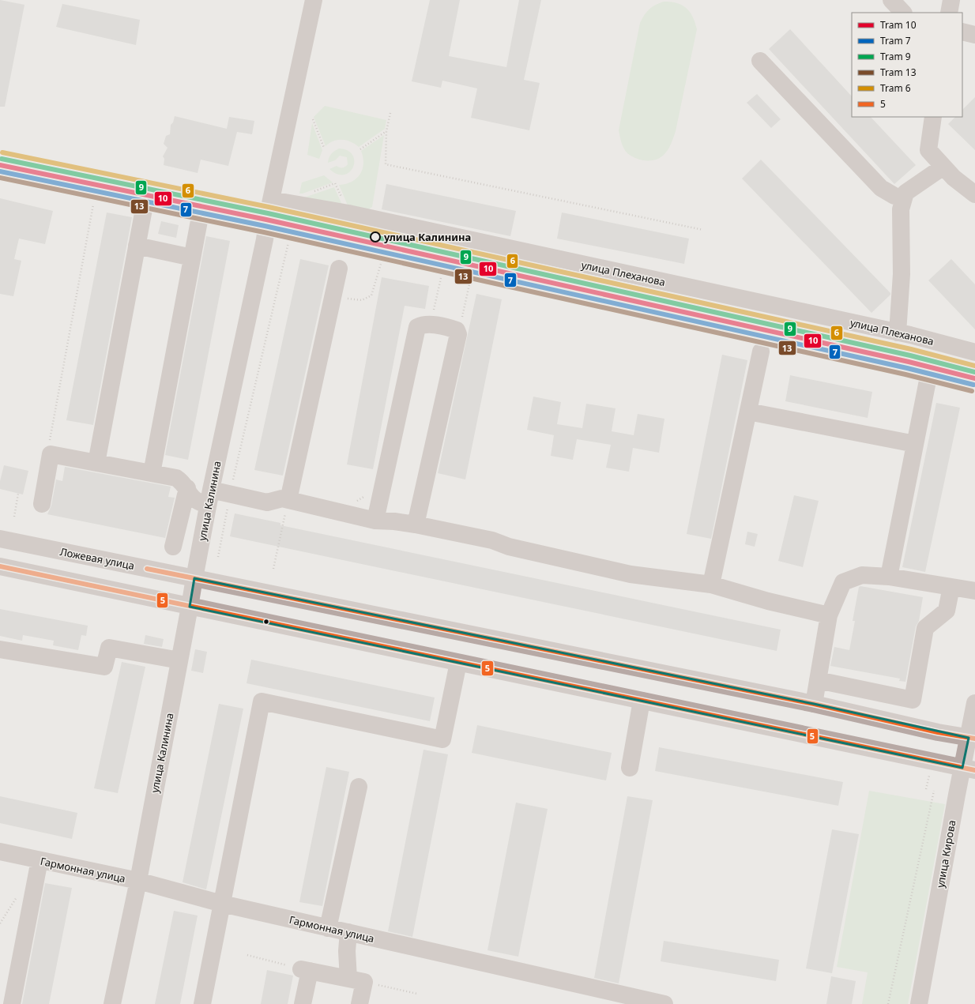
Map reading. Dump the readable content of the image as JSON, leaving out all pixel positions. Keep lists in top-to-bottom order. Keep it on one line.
{"streets":{"main road":["улица Калинина","Ложевая улица","улица Кирова"],"street":["улица Плеханова","Гармонная улица"]},"crossings":[["улица Плеханова","улица Калинина"],["улица Калинина","Ложевая улица"],["улица Калинина","Гармонная улица"],["Ложевая улица","улица Кирова"]],"places":["улица Калинина"],"lines":["tram line 6","tram line 9","tram line 10","tram line 7","tram line 13","transit line 5"],"legend":["Tram 10","Tram 7","Tram 9","Tram 13","Tram 6","5"]}
